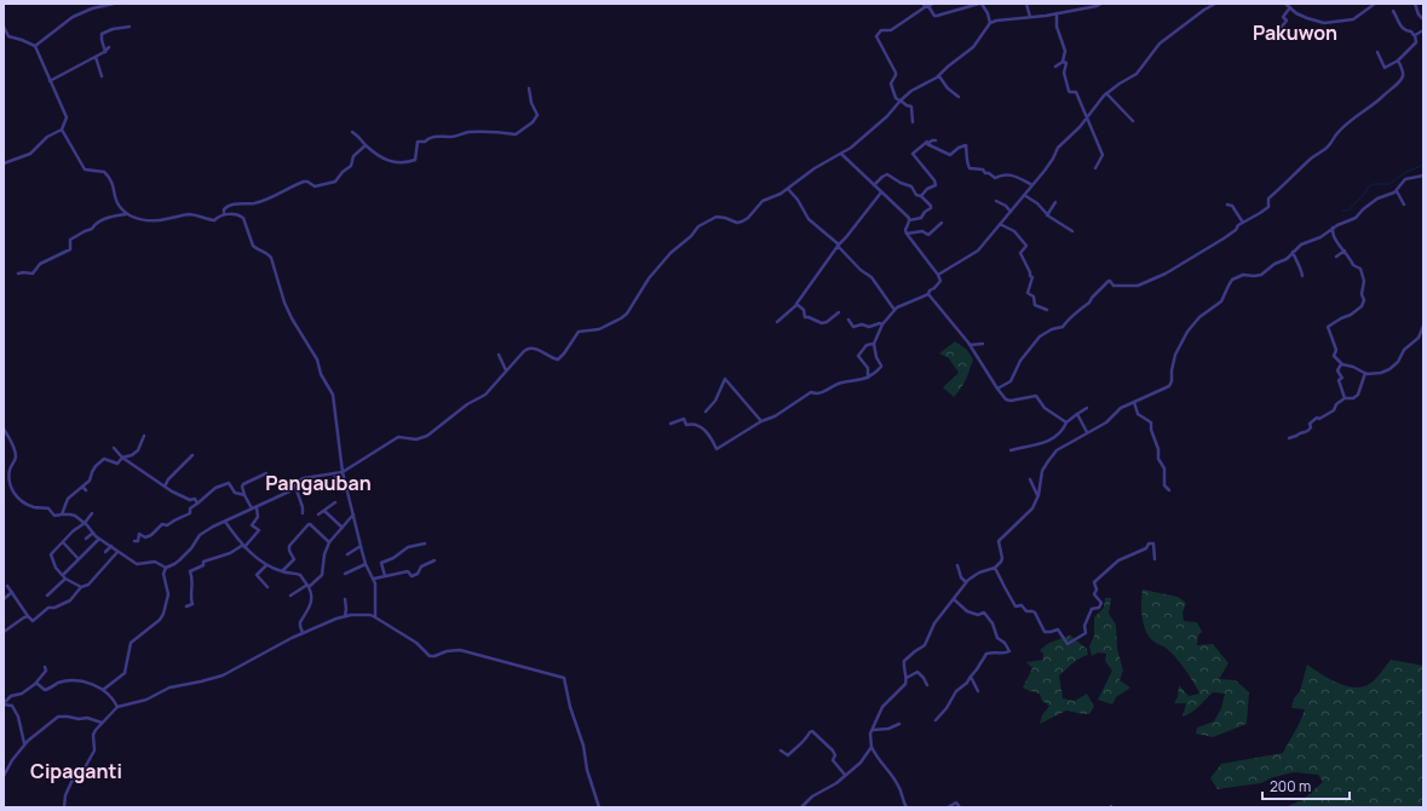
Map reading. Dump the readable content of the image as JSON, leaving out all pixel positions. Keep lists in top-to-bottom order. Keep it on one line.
{"districts":["Pakuwon","Pangauban","Cipaganti"],"scale_bar":"200 m"}
